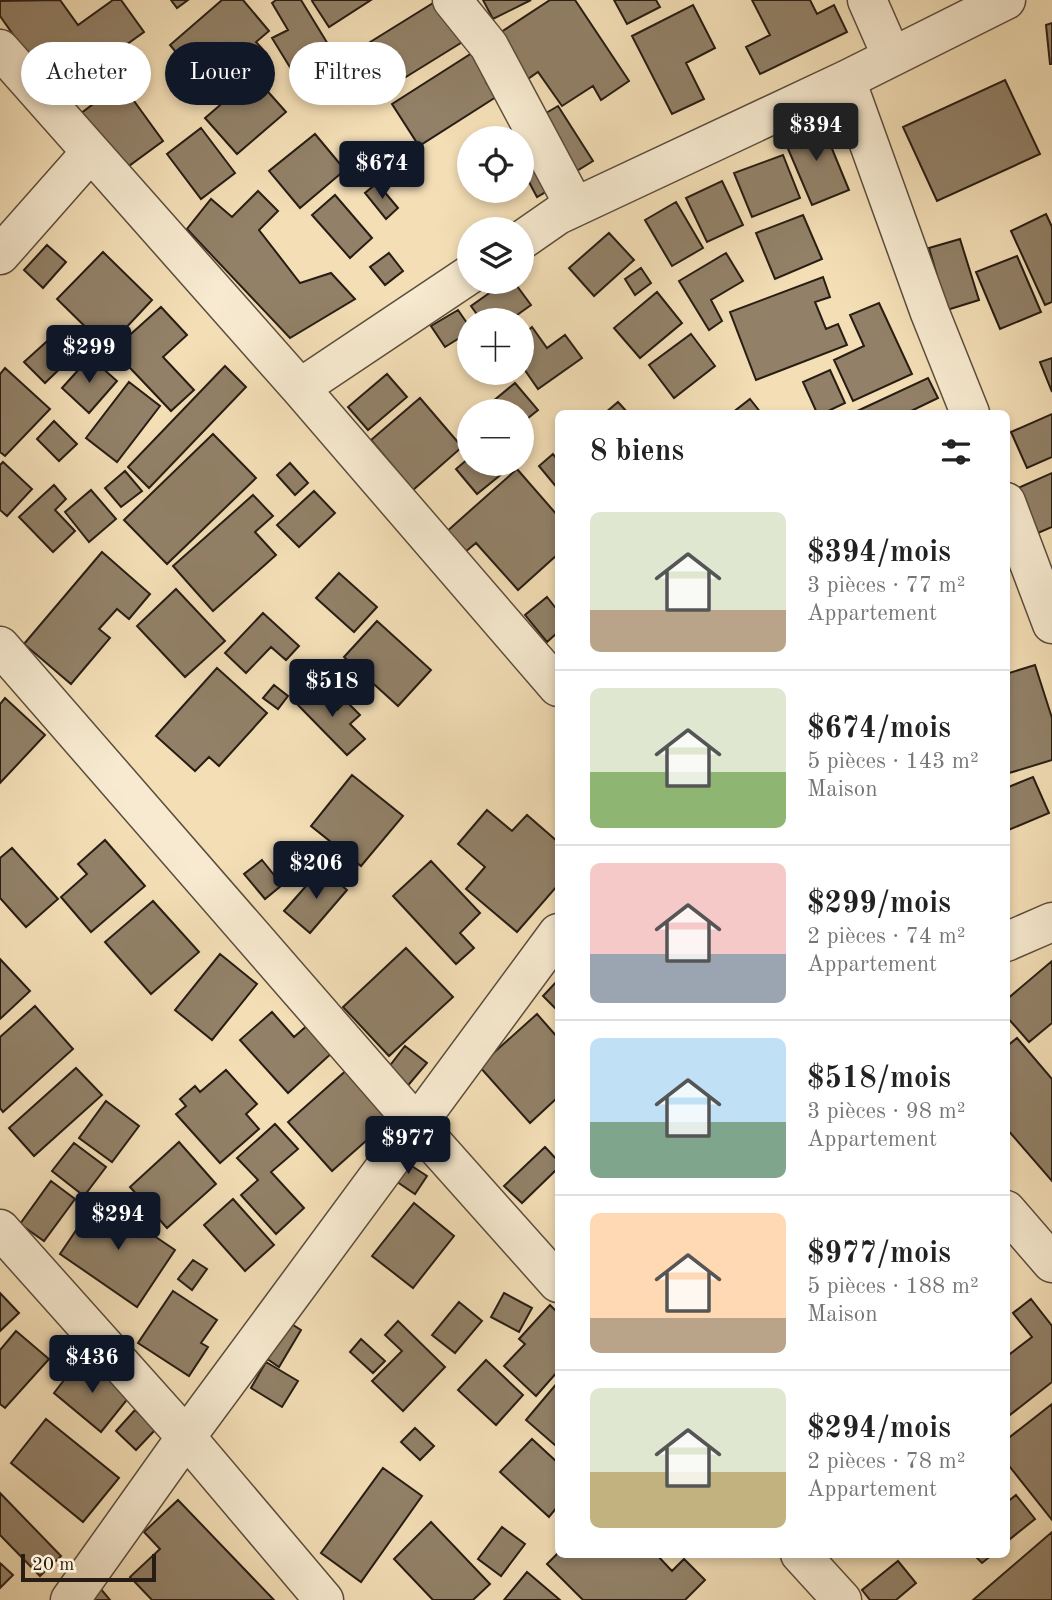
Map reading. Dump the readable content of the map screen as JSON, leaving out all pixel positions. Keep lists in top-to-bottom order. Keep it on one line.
{"scale_bar":"20 m","page":{"chip":["Acheter","Louer","Filtres"],"price":["$394","$674","$299","$518","$206","$977","$294","$436"],"map_buttons":["+","−"],"heading":"8 biens","list":[{"name":"$394/mois","note":"3 pièces · 77 m² · Appartement"},{"name":"$674/mois","note":"5 pièces · 143 m² · Maison"},{"name":"$299/mois","note":"2 pièces · 74 m² · Appartement"},{"name":"$518/mois","note":"3 pièces · 98 m² · Appartement"},{"name":"$977/mois","note":"5 pièces · 188 m² · Maison"},{"name":"$294/mois","note":"2 pièces · 78 m² · Appartement"}],"scale":"20 m"}}
